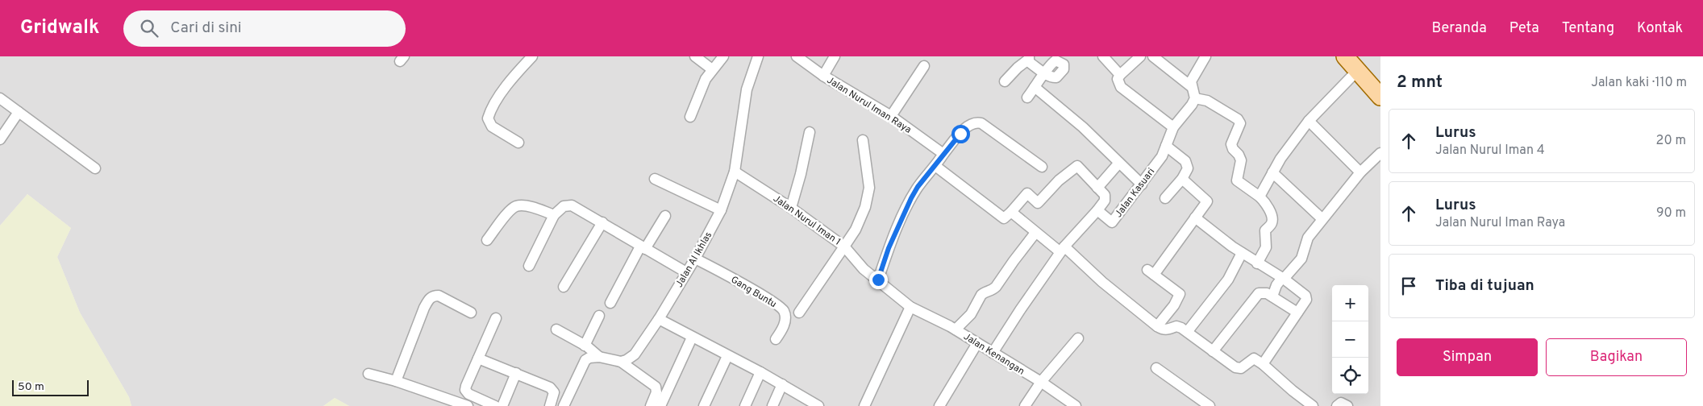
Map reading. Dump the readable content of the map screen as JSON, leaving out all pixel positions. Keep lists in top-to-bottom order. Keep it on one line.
{"streets":{"street":["Jalan Nurul Iman Raya","Jalan Kasuari","Jalan Nurul Iman 1","Jalan Al Ikhlas","Gang Buntu","Jalan Kenangan"]},"crossings":[["Jalan Nurul Iman 1","Jalan Al Ikhlas"],["Jalan Nurul Iman 1","Jalan Kenangan"],["Jalan Al Ikhlas","Gang Buntu"]],"scale_bar":"50 m","page":{"header":"Gridwalk","search":"Cari di sini","nav":["Beranda","Peta","Tentang","Kontak"],"heading":["2 mnt","Jalan kaki · 110 m"],"list":[["Lurus","Jalan Nurul Iman 4","20 m"],["Lurus","Jalan Nurul Iman Raya","90 m"],"Tiba di tujuan"],"map_buttons":["+","−"],"buttons":["Simpan","Bagikan"],"scale":"50 m"}}
